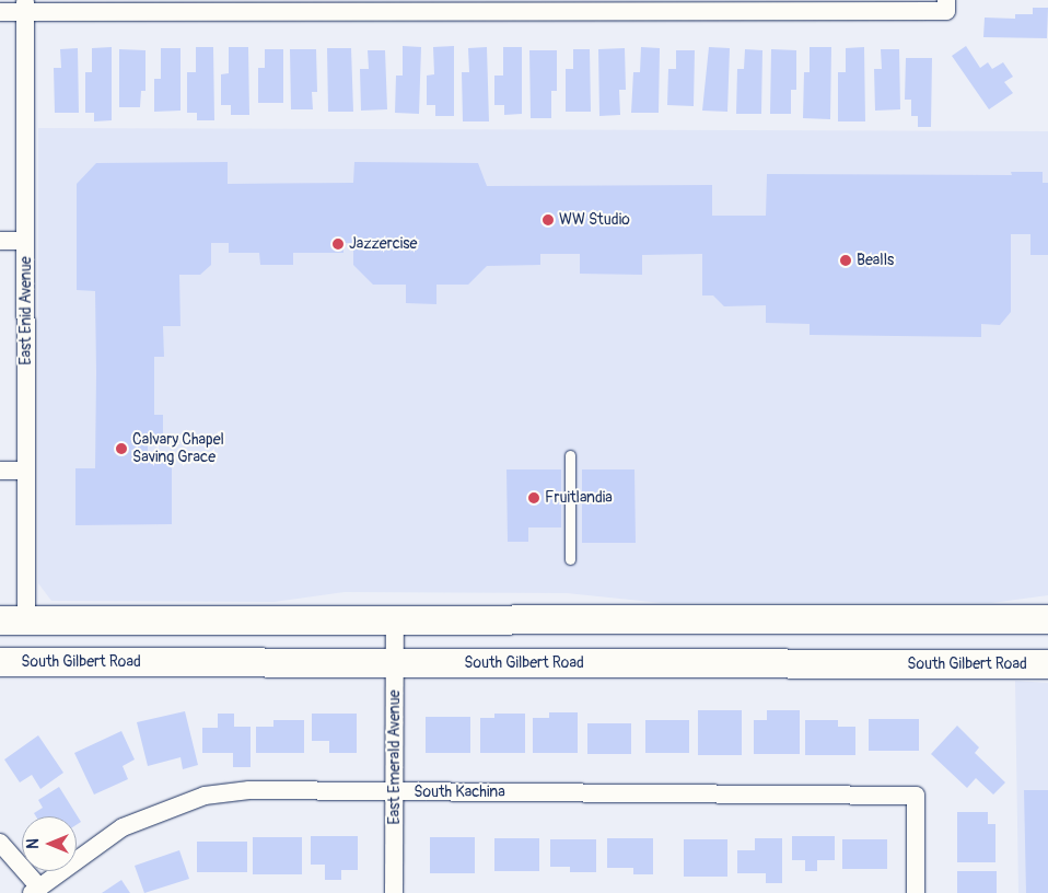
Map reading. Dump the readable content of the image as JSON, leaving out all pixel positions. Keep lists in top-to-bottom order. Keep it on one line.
{"streets":{"main road":["South Gilbert Road"],"street":["East Enid Avenue","East Emerald Avenue","South Kachina"]},"crossings":[["South Gilbert Road","East Emerald Avenue"],["East Emerald Avenue","South Kachina"]],"places":["WW Studio","Jazzercise","Bealls","Calvary Chapel Saving Grace","Fruitlandia"],"north":"left"}
